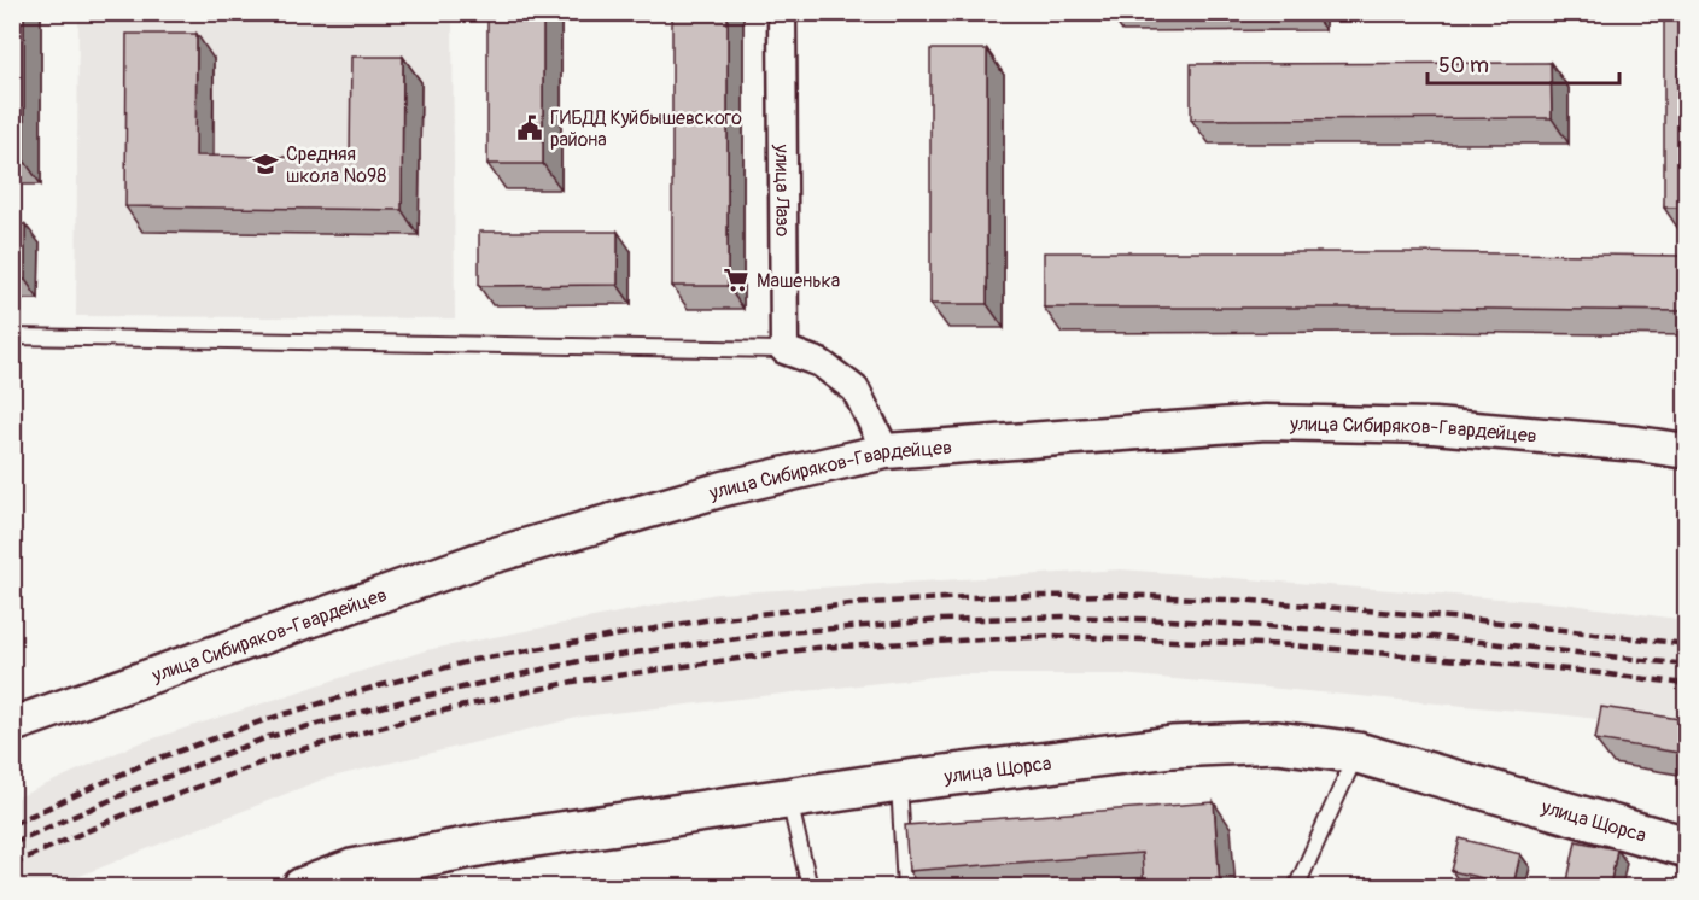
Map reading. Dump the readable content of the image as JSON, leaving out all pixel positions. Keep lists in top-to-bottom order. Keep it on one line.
{"streets":{"main road":["улица Щорса"],"street":["улица Лазо","улица Сибиряков-Гвардейцев"]},"places":{"public building":["ГИБДД Куйбышевского района"],"school or university":["Средняя школа №98"],"supermarket":["Машенька"]},"scale_bar":"50 m"}
